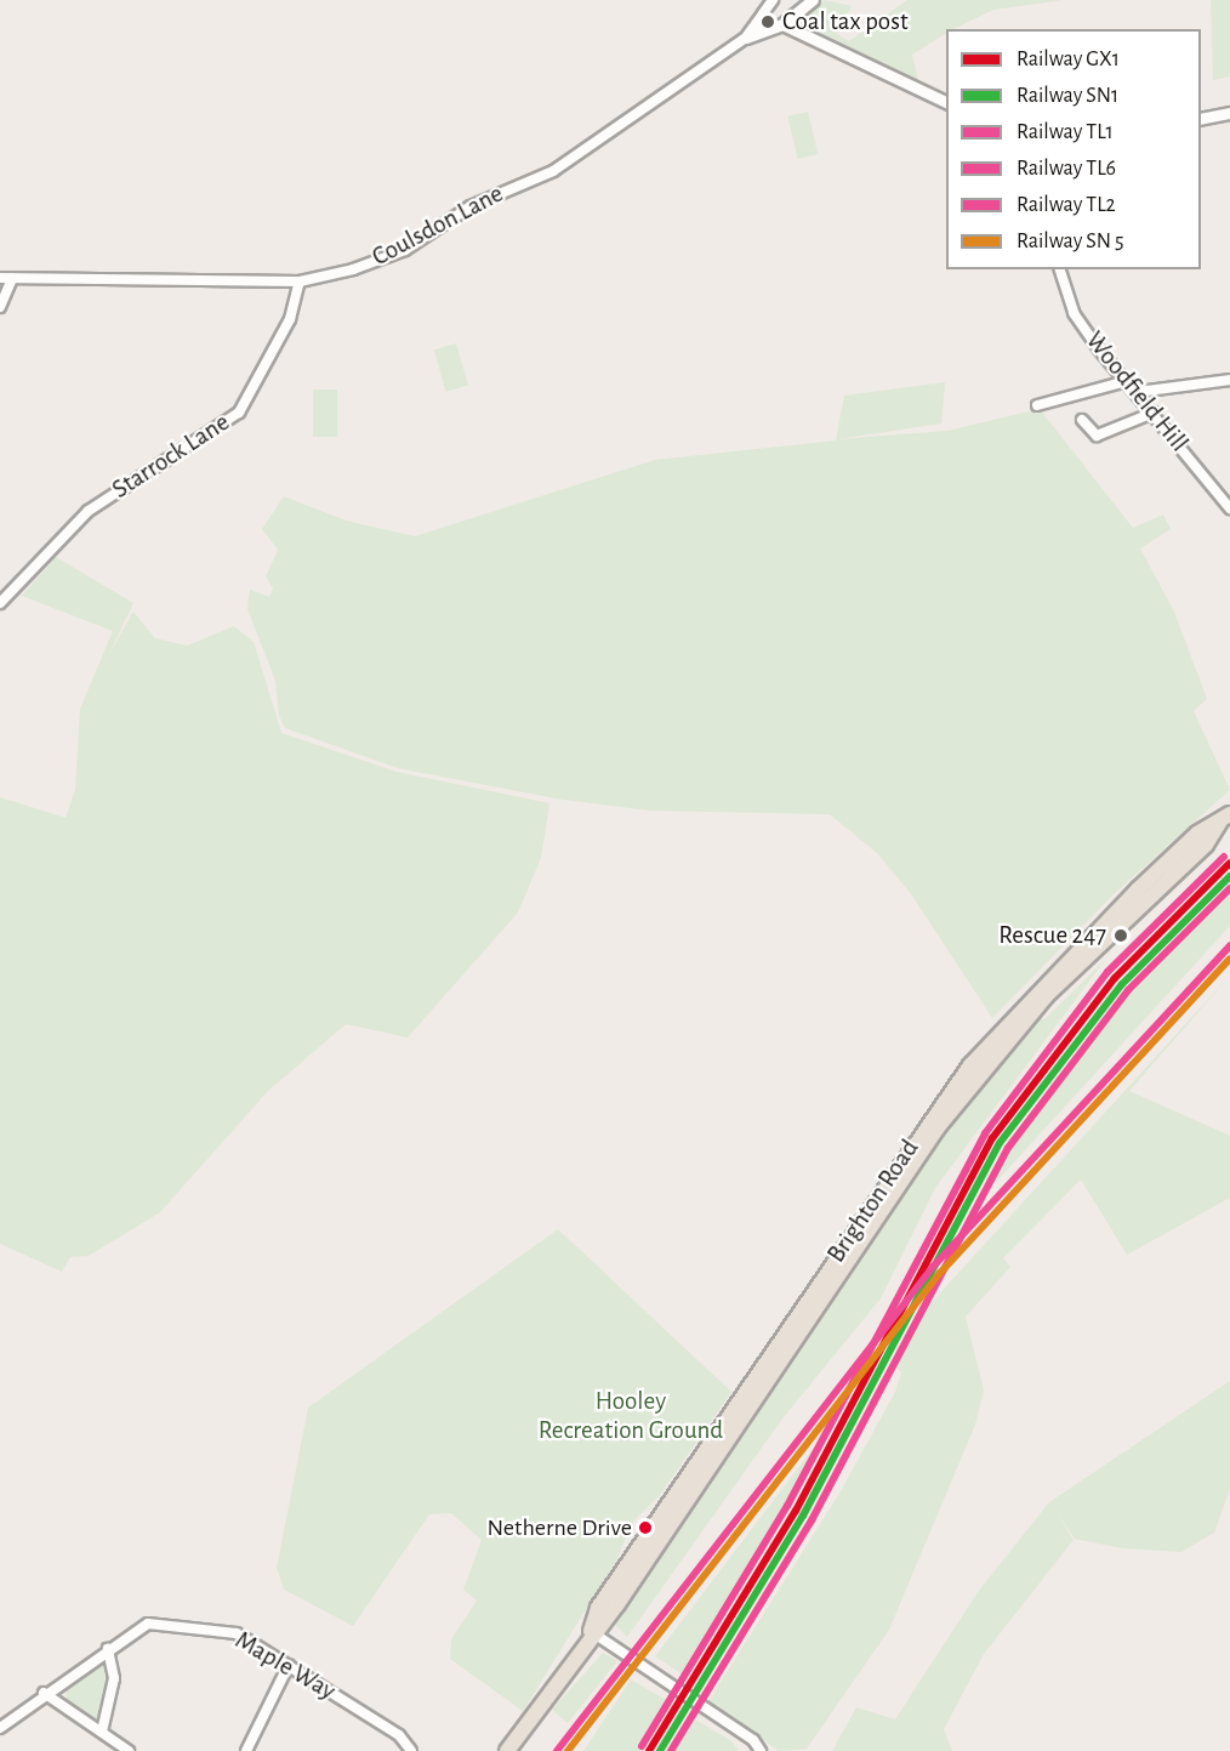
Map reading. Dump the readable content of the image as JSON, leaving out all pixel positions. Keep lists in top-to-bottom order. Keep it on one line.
{"streets":{"highway":["Brighton Road"],"street":["Coulsdon Lane","Woodfield Hill","Starrock Lane","Maple Way"]},"crossings":[["Coulsdon Lane","Starrock Lane"]],"parks":["Hooley Recreation Ground"],"places":["Coal tax post","Rescue 247","Netherne Drive"],"lines":["rail line TL1","rail line GX1","rail line SN1","rail line TL6","rail line TL2"],"legend":["Railway GX1","Railway SN1","Railway TL1","Railway TL6","Railway TL2","Railway SN 5"]}
